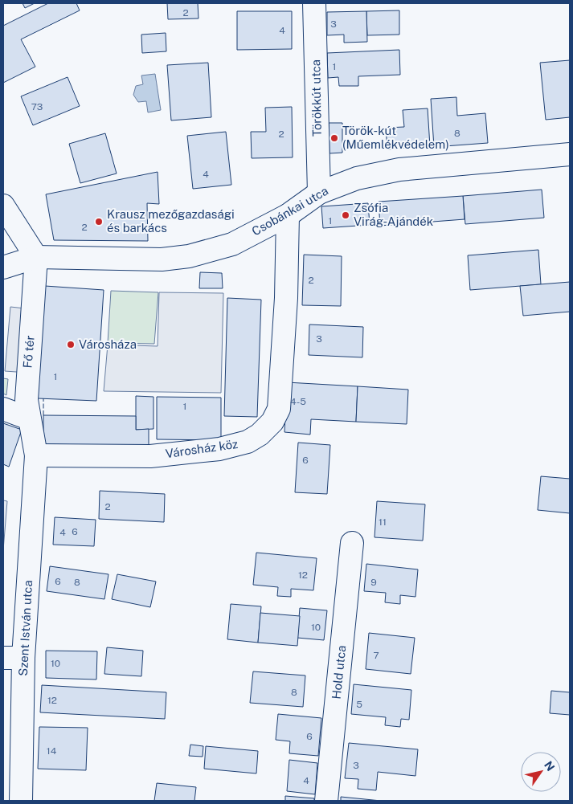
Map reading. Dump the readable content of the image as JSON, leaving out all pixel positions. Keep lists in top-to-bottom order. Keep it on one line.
{"streets":{"street":["Törökkút utca","Csobánkai utca","Fő tér","Városház köz","Szent István utca","Hold utca"]},"crossings":[["Törökkút utca","Csobánkai utca"],["Csobánkai utca","Fő tér"],["Csobánkai utca","Városház köz"],["Fő tér","Városház köz"],["Fő tér","Szent István utca"],["Városház köz","Szent István utca"]],"places":["Török-kút (Műemlékvédelem)","Zsófia Virág-Ajándék","Krausz mezőgazdasági és barkács","Városháza"],"house_numbers":["2","3","4","1","73","8","2","4","1","2","2","3","1","4-5","1","6","2","11","6","4","12","6","8","9","10","7","10","8","12","5","6","14","3","4"],"north":"top right"}
